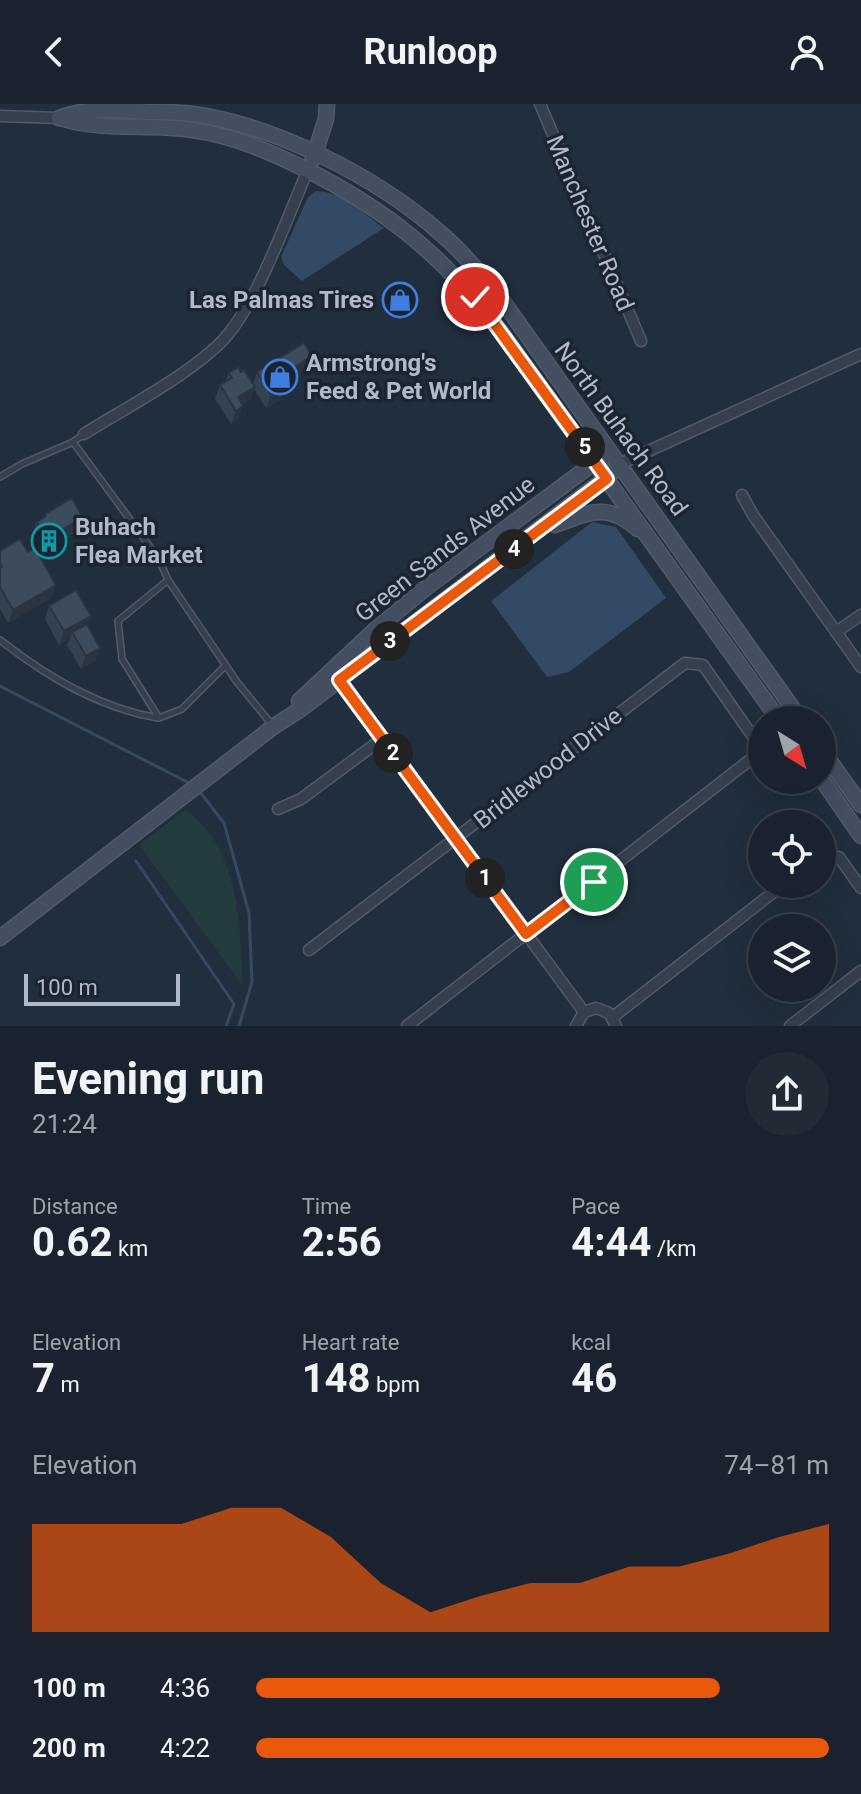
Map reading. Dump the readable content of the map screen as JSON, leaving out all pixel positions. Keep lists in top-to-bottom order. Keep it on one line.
{"streets":{"main road":["North Buhach Road","Green Sands Avenue"],"street":["Manchester Road","Bridlewood Drive"]},"crossings":[["North Buhach Road","Green Sands Avenue"]],"places":{"shop":["Las Palmas Tires","Armstrong's Feed & Pet World"],"building":["Buhach Flea Market"]},"scale_bar":"100 m","north":"bottom right","page":{"header":"Runloop","pins":["5","4","3","2","1"],"scale":"100 m","heading":["Evening run","21:24"],"stats":[["Distance","0.62 km"],["Time","2:56"],["Pace","4:44 /km"],["Elevation","7 m"],["Heart rate","148 bpm"],["kcal","46"]],"chart":["Elevation","74–81 m"],"list":[{"name":"100 m","note":"4:36"},{"name":"200 m","note":"4:22"}]}}
